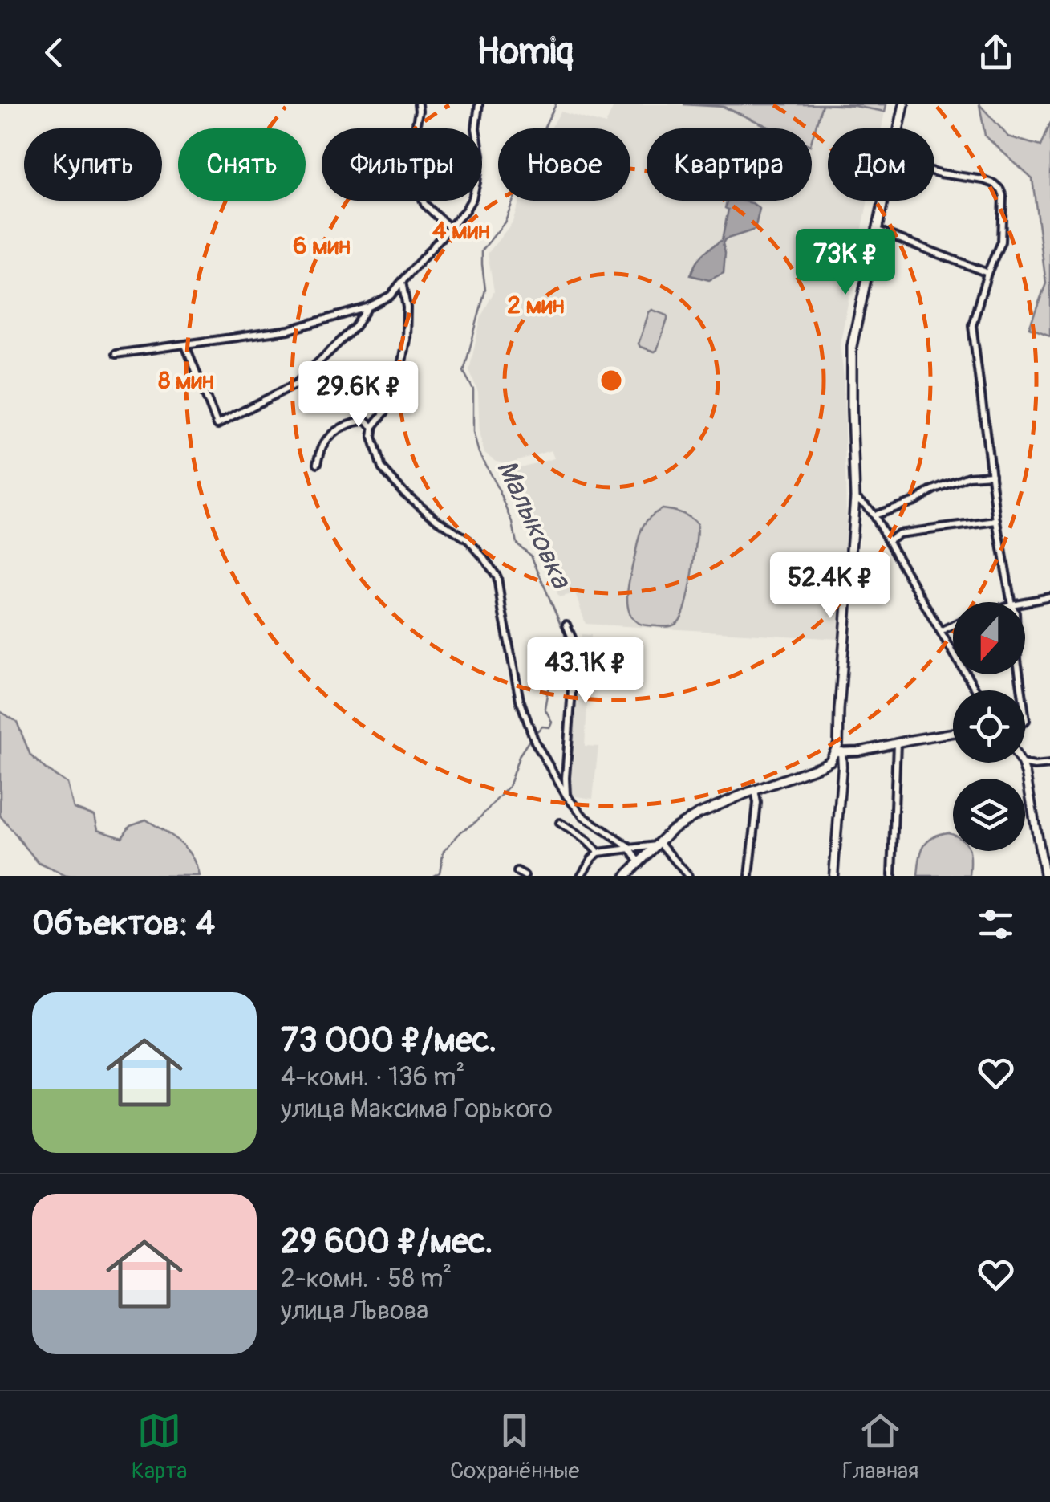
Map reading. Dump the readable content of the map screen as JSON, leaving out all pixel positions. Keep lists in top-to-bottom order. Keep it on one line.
{"water":["Малыковка"],"north":"bottom","page":{"header":"Homiq","chip":["Купить","Снять","Фильтры","Новое","Квартира","Дом"],"price":["73K ₽","29.6K ₽","52.4K ₽","43.1K ₽"],"heading":"Объектов: 4","list":[{"name":"73 000 ₽/мес.","note":"4-комн. · 136 m² · улица Максима Горького"},{"name":"29 600 ₽/мес.","note":"2-комн. · 58 m² · улица Львова"}],"tabs":["Карта","Сохранённые","Главная"]},"rings":["4 мин","6 мин","2 мин","8 мин"]}
